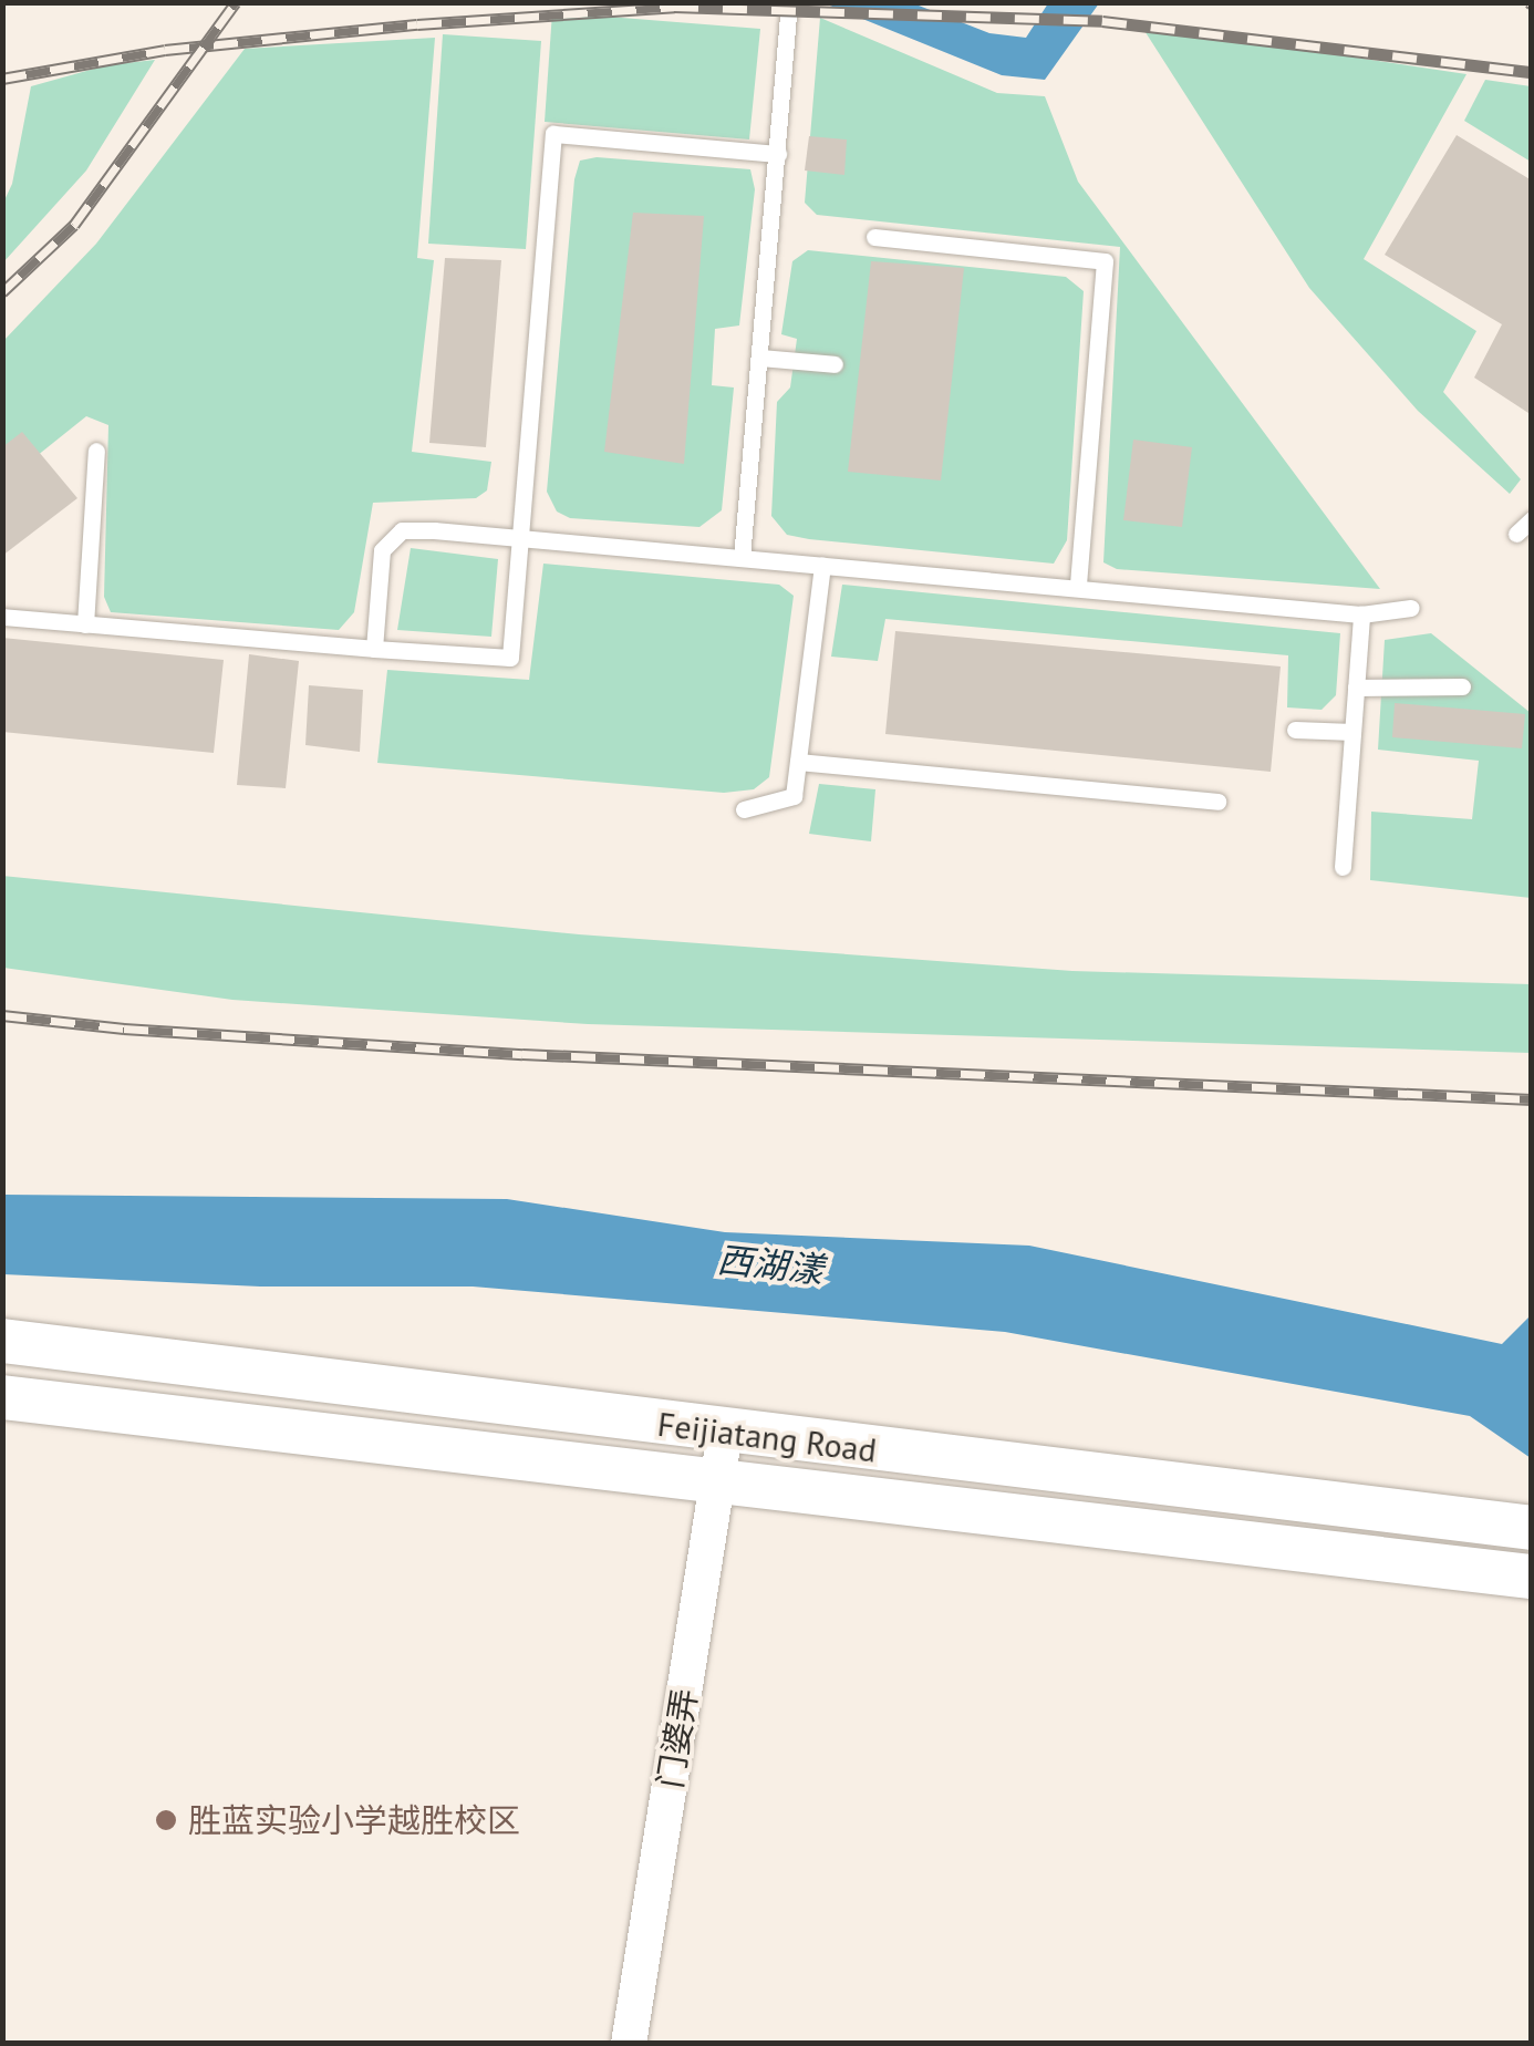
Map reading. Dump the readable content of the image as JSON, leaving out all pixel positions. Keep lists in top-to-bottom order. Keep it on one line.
{"streets":{"street":["Feijiatang Road","门婆弄"]},"crossings":[["Feijiatang Road","门婆弄"]],"water":["西湖漾"],"places":["胜蓝实验小学越胜校区"]}
